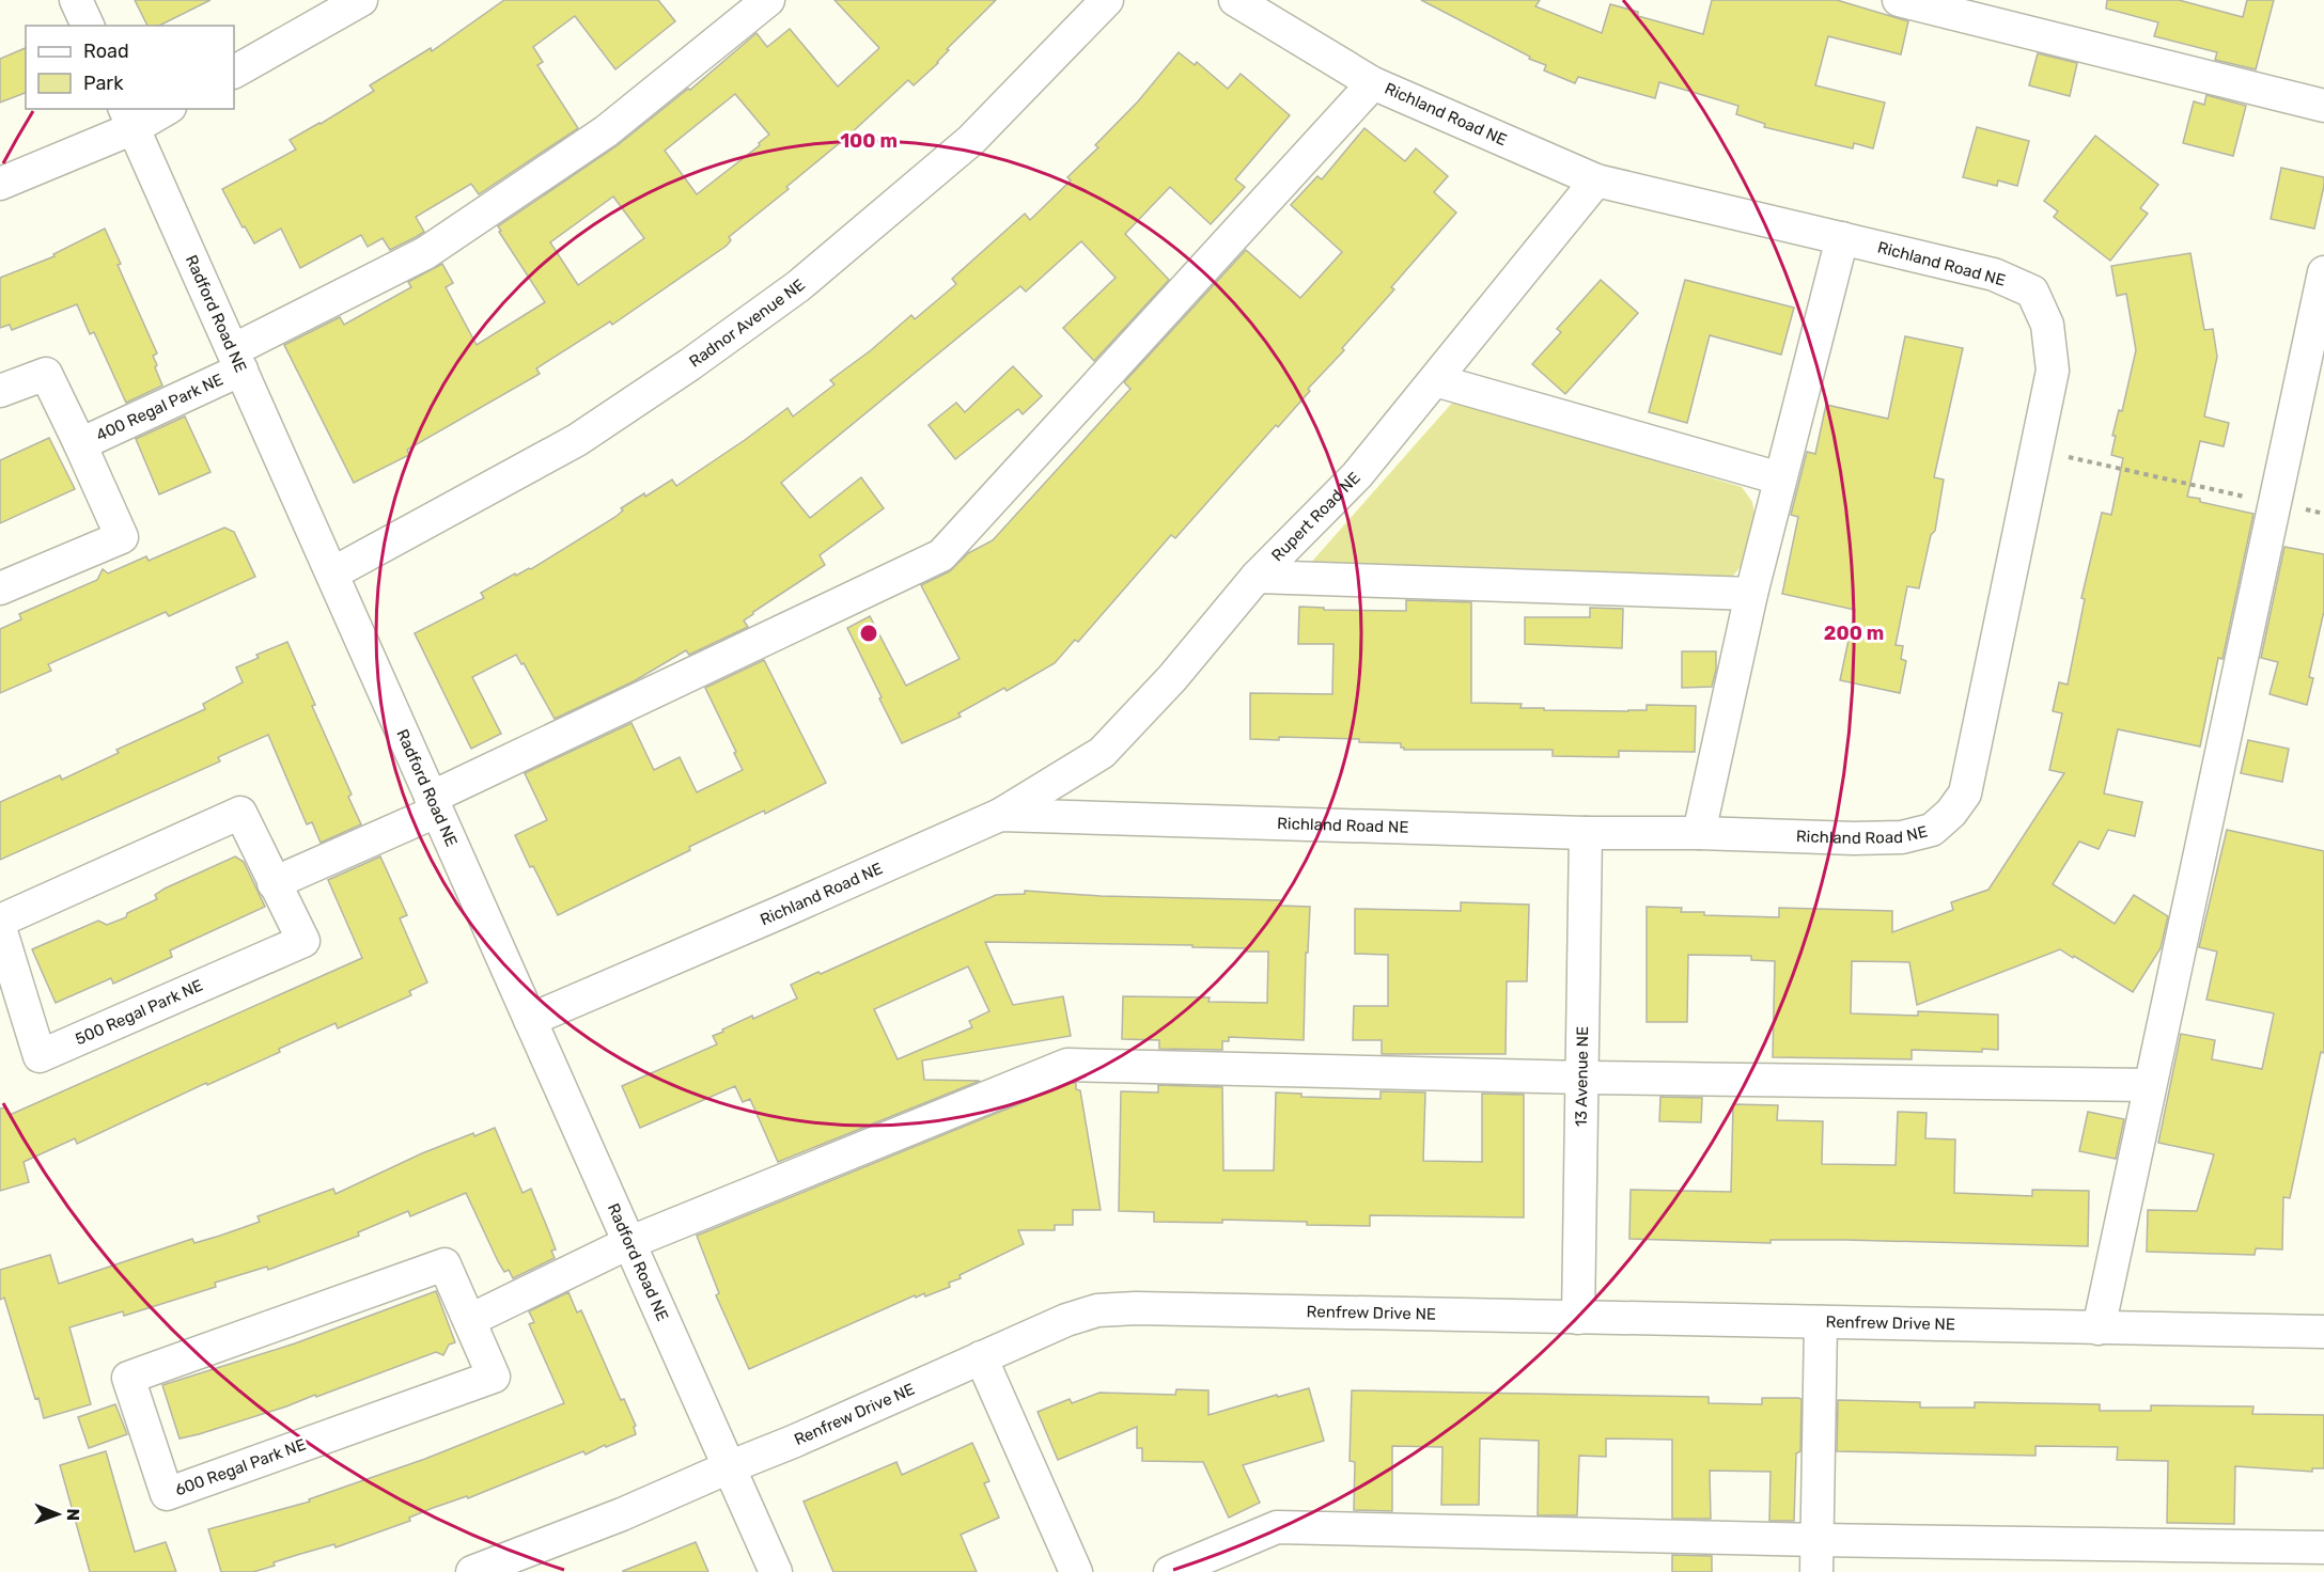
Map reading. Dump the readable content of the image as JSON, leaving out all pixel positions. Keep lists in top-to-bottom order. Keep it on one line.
{"streets":{"street":["Richland Road NE","Radford Road NE","Radnor Avenue NE","400 Regal Park NE","Rupert Road NE","500 Regal Park NE","13 Avenue NE","Renfrew Drive NE","600 Regal Park NE"]},"crossings":[["Richland Road NE","Radford Road NE"],["Richland Road NE","Rupert Road NE"],["Richland Road NE","13 Avenue NE"],["Radford Road NE","Radnor Avenue NE"],["Radford Road NE","400 Regal Park NE"],["Radford Road NE","Renfrew Drive NE"],["13 Avenue NE","Renfrew Drive NE"]],"legend":["Road","Park"],"north":"right","rings":["100 m","200 m"]}
